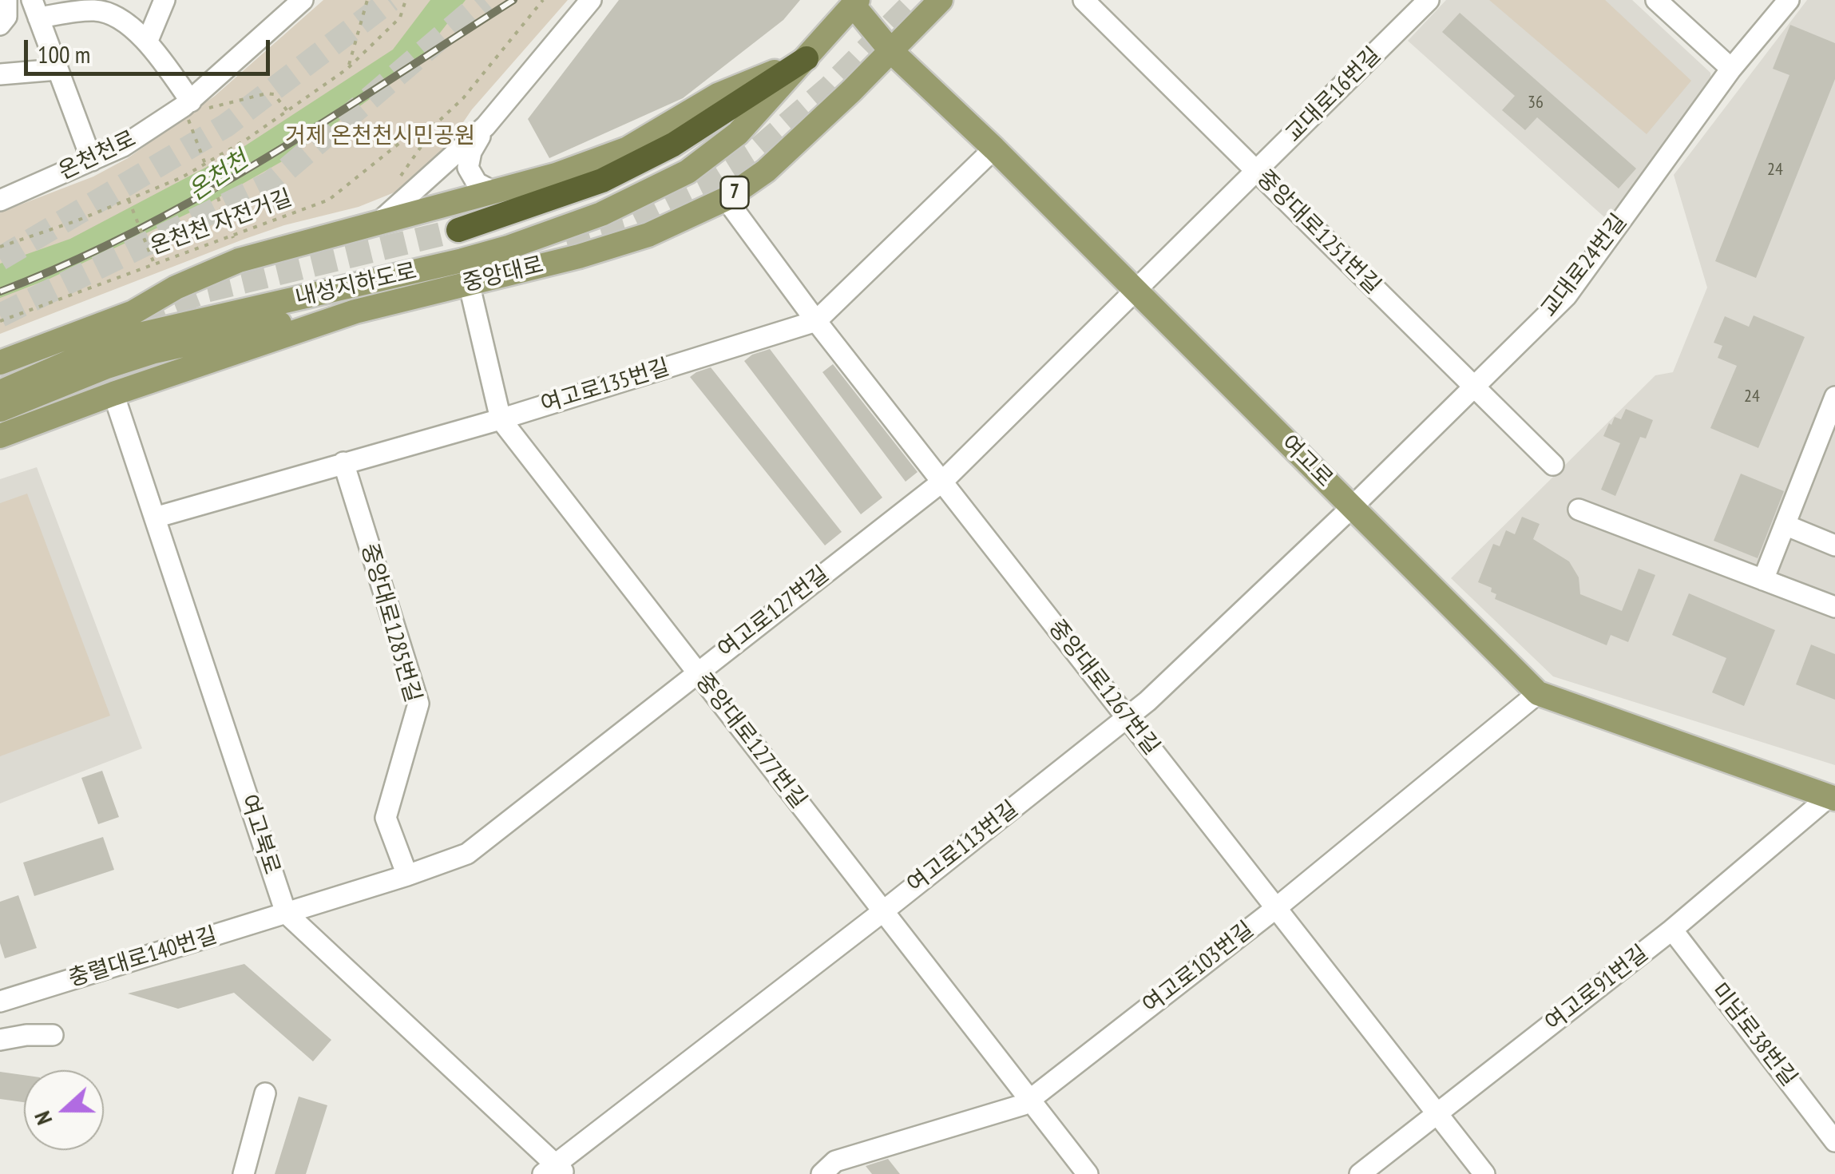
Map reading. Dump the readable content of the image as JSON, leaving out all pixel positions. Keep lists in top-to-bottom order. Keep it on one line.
{"streets":{"main road":["7","중앙대로","내성지하도로","여고로"],"street":["교대로16번길","온천천로","중앙대로1251번길","교대로24번길","여고로135번길","여고로127번길","중앙대로1285번길","중앙대로1267번길","중앙대로1277번길","여고북로","여고로113번길","충렬대로140번길","여고로103번길","여고로91번길","미남로38번길"],"path":["온천천 자전거길"]},"crossings":[["교대로16번길","중앙대로1251번길"],["교대로16번길","여고로"],["교대로16번길","여고로127번길"],["7","내성지하도로"],["7","여고로"],["중앙대로1251번길","교대로24번길"],["교대로24번길","여고로"],["교대로24번길","여고로113번길"],["중앙대로","내성지하도로"],["중앙대로","여고로"],["중앙대로","중앙대로1267번길"],["중앙대로","중앙대로1277번길"],["중앙대로","여고북로"],["여고로135번길","여고로"],["여고로135번길","중앙대로1285번길"],["여고로135번길","중앙대로1267번길"],["여고로135번길","중앙대로1277번길"],["여고로135번길","여고북로"],["여고로","여고로127번길"],["여고로","여고로113번길"],["여고로","여고로103번길"],["여고로","여고로91번길"],["여고로127번길","중앙대로1285번길"],["여고로127번길","중앙대로1267번길"],["여고로127번길","중앙대로1277번길"],["여고로127번길","여고북로"],["여고로127번길","충렬대로140번길"],["중앙대로1267번길","여고로113번길"],["중앙대로1267번길","여고로103번길"],["중앙대로1267번길","여고로91번길"],["중앙대로1277번길","여고로113번길"],["중앙대로1277번길","여고로103번길"],["여고북로","여고로113번길"],["여고북로","충렬대로140번길"],["여고로91번길","미남로38번길"]],"water":["온천천"],"parks":["거제 온천천시민공원"],"house_numbers":["36","24","24"],"scale_bar":"100 m","north":"left"}
